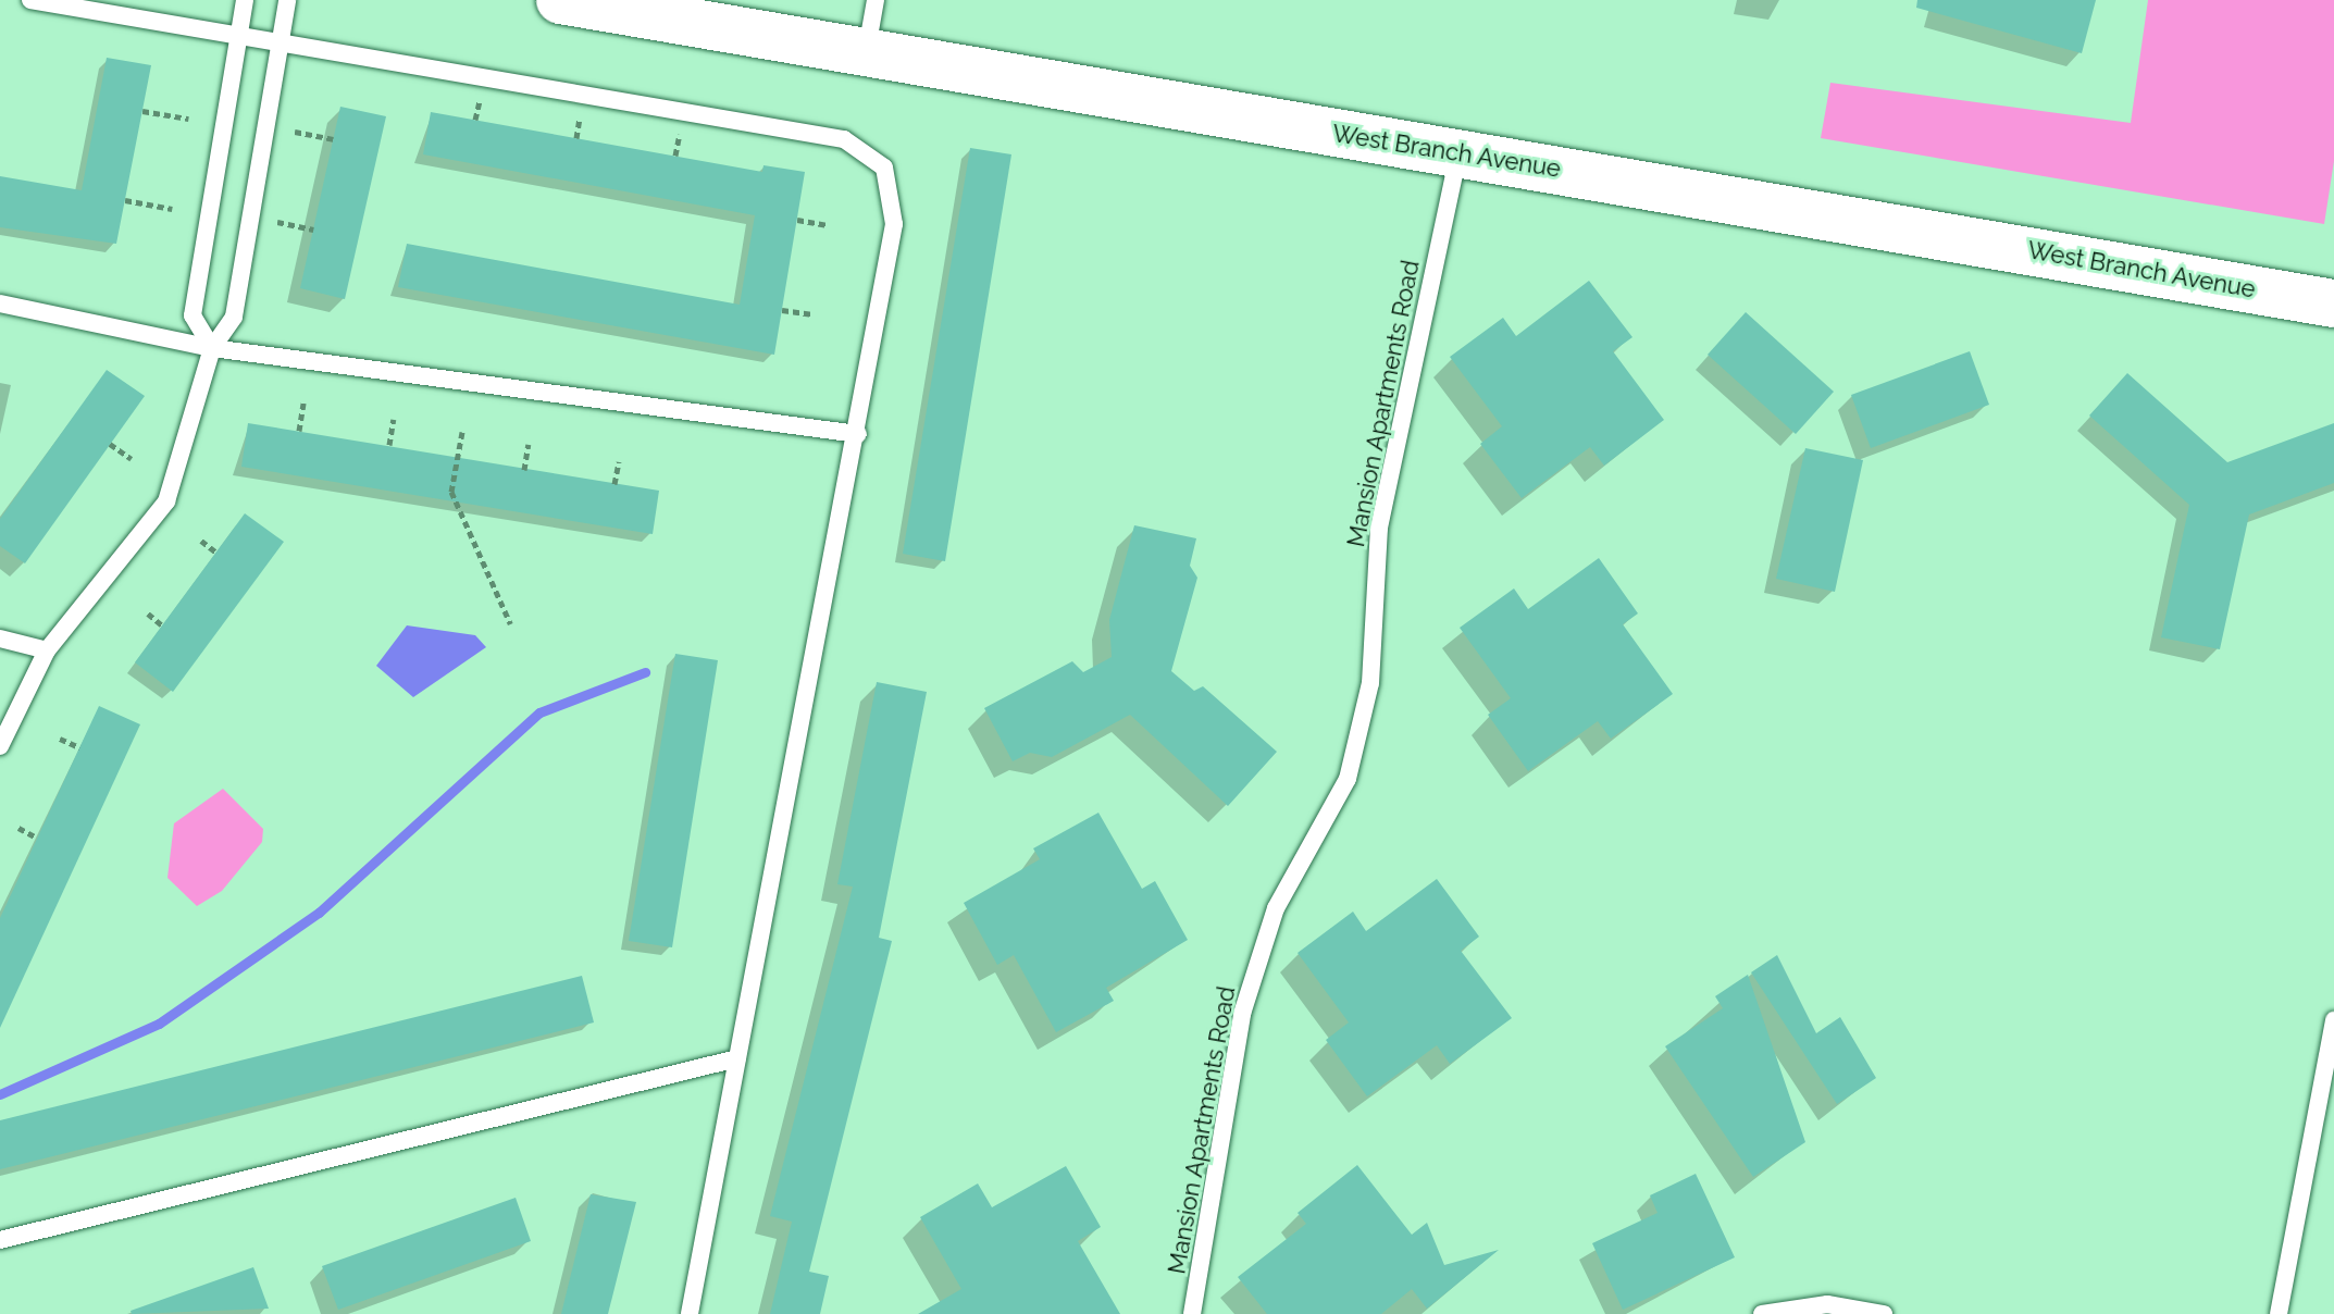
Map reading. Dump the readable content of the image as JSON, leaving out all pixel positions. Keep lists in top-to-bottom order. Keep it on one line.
{"streets":{"street":["West Branch Avenue"],"lane":["Mansion Apartments Road"]},"crossings":[["West Branch Avenue","Mansion Apartments Road"]]}
